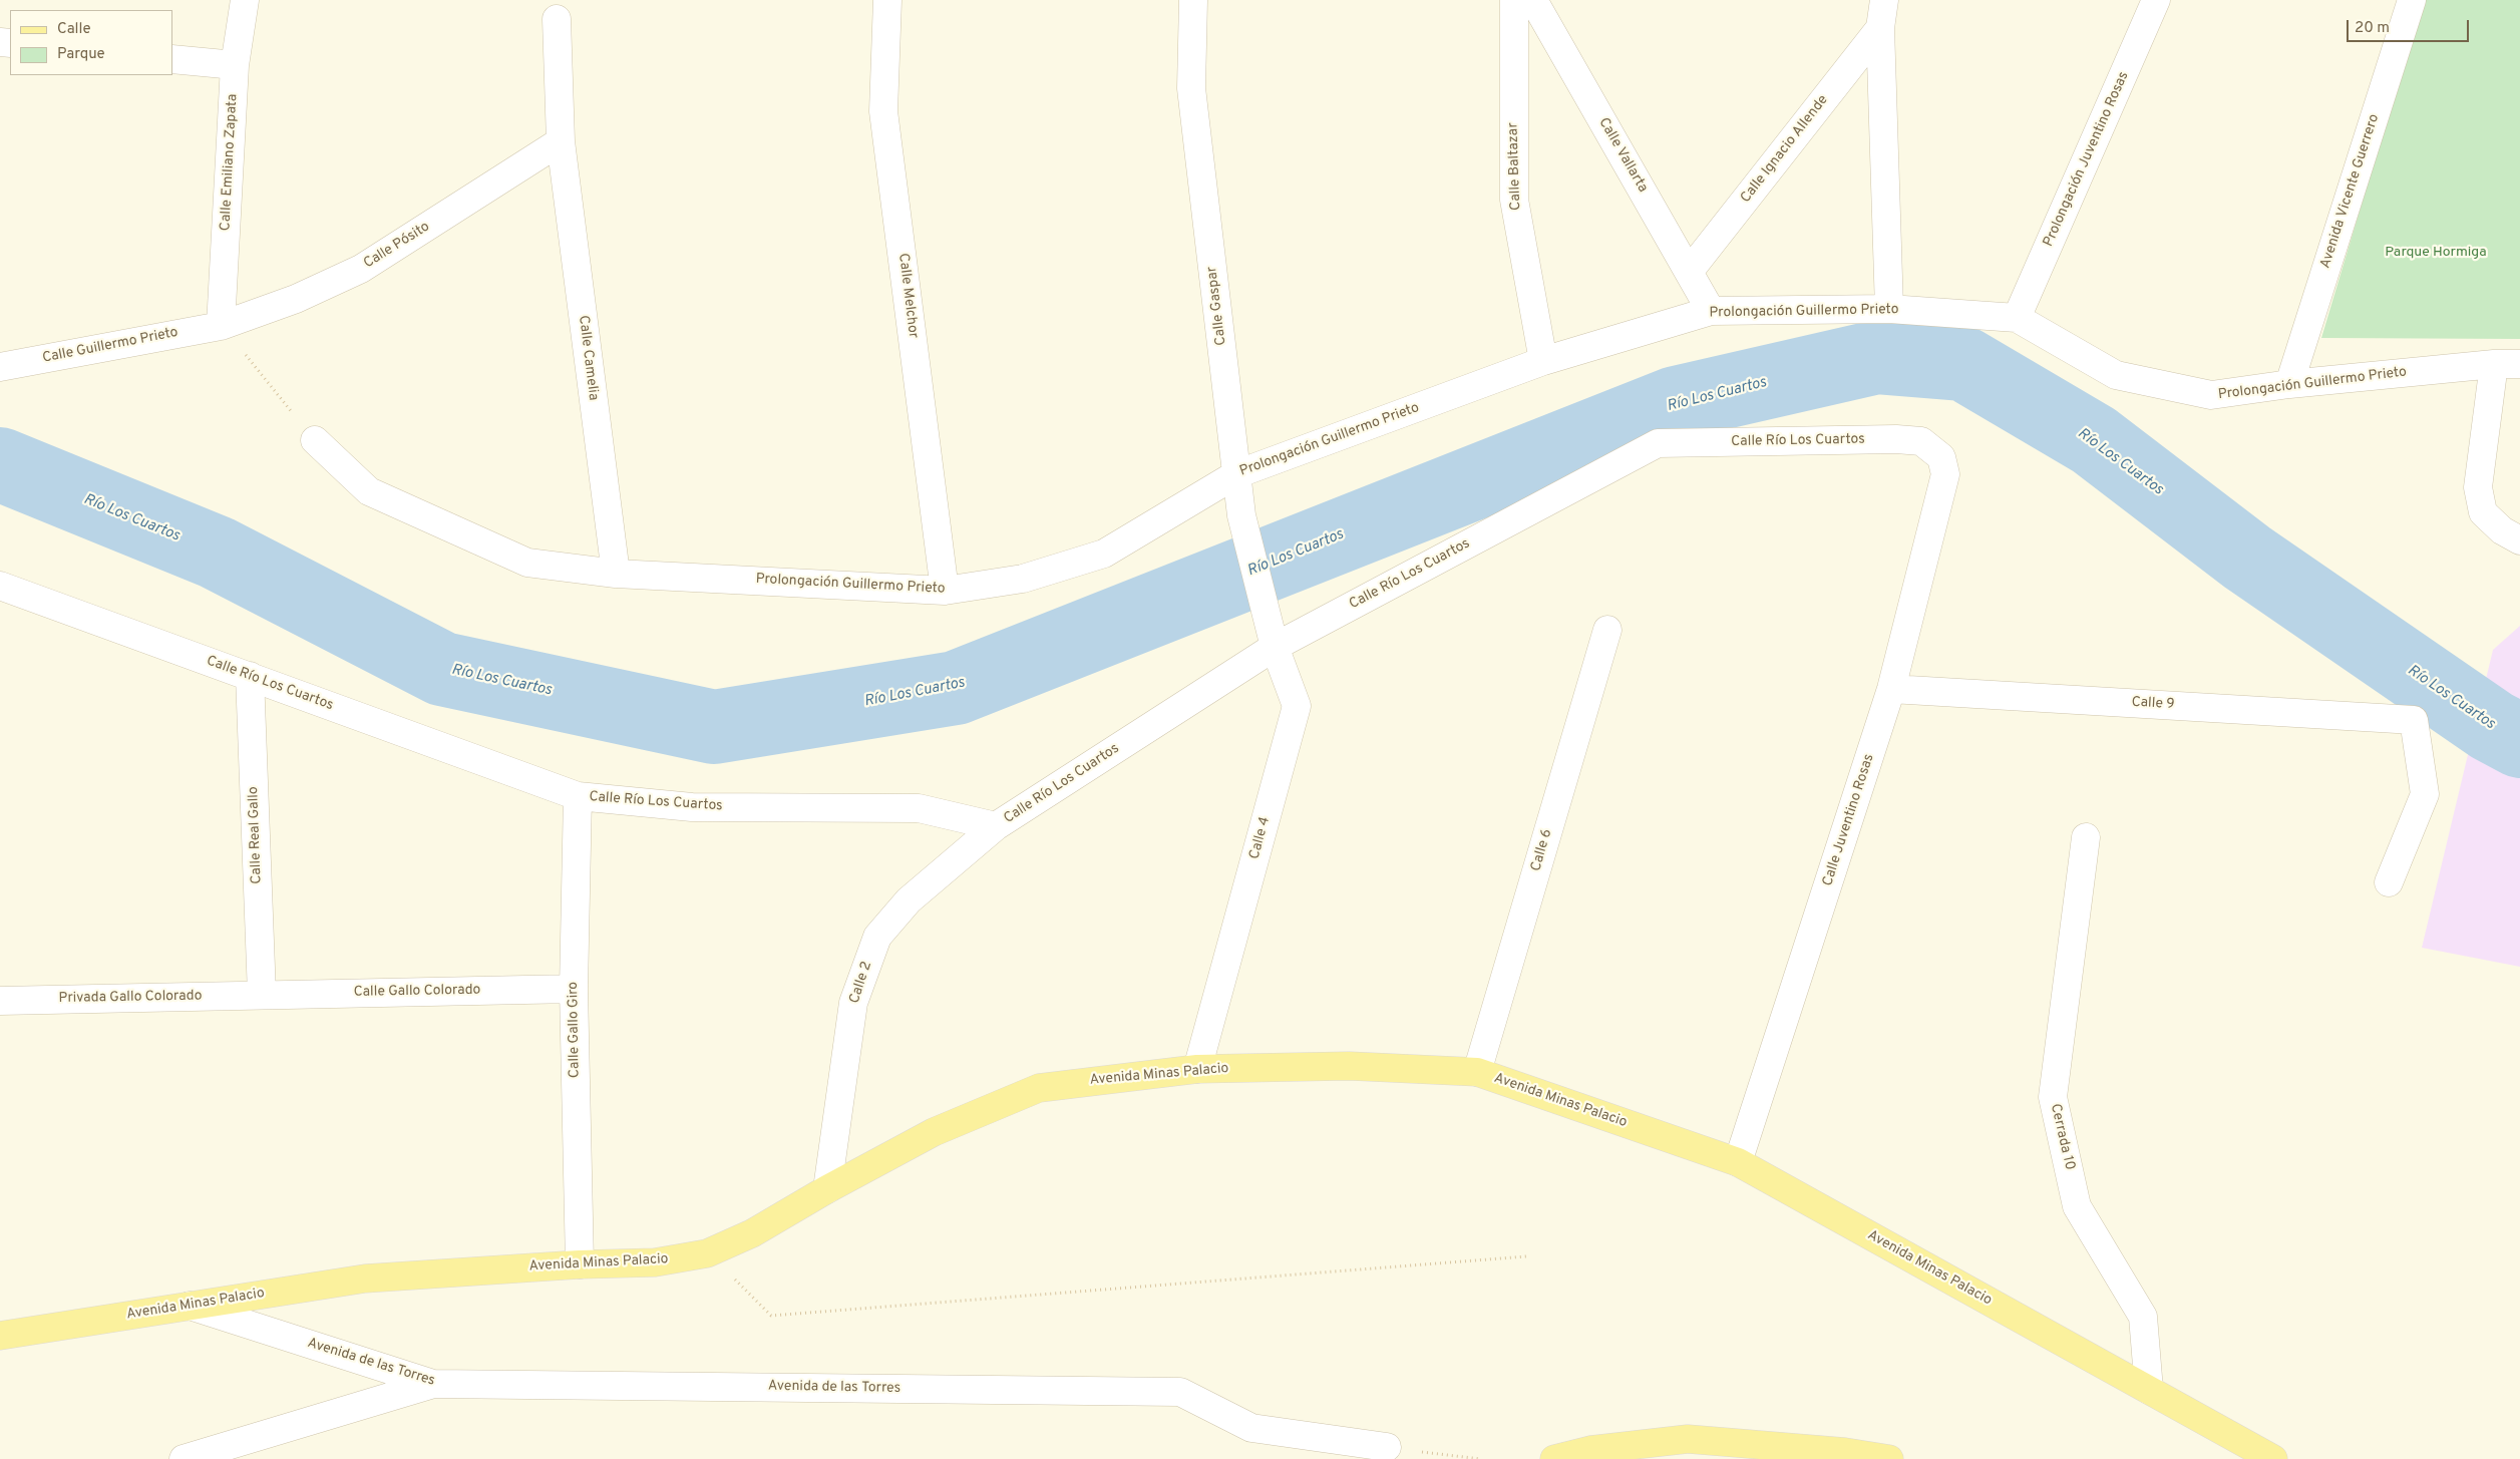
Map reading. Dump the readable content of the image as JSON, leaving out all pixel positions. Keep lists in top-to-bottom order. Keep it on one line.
{"streets":{"main road":["Avenida Minas Palacio"],"street":["Calle Ignacio Allende","Calle Vallarta","Prolongación Juventino Rosas","Calle Emiliano Zapata","Calle Baltazar","Avenida Vicente Guerrero","Calle Pósito","Calle Melchor","Calle Gaspar","Prolongación Guillermo Prieto","Calle Guillermo Prieto","Calle Camelia","Calle Río Los Cuartos","Calle 9","Calle Juventino Rosas","Calle Real Gallo","Calle 4","Calle 6","Calle 2","Calle Gallo Colorado","Privada Gallo Colorado","Calle Gallo Giro","Cerrada 10","Avenida de las Torres"]},"crossings":[["Calle Ignacio Allende","Calle Vallarta"],["Calle Vallarta","Prolongación Guillermo Prieto"],["Prolongación Juventino Rosas","Prolongación Guillermo Prieto"],["Calle Emiliano Zapata","Calle Pósito"],["Calle Emiliano Zapata","Calle Guillermo Prieto"],["Calle Baltazar","Prolongación Guillermo Prieto"],["Avenida Vicente Guerrero","Prolongación Guillermo Prieto"],["Calle Pósito","Calle Guillermo Prieto"],["Calle Pósito","Calle Camelia"],["Calle Melchor","Prolongación Guillermo Prieto"],["Calle Gaspar","Prolongación Guillermo Prieto"],["Calle Gaspar","Calle 4"],["Prolongación Guillermo Prieto","Calle Camelia"],["Calle Río Los Cuartos","Calle Juventino Rosas"],["Calle Río Los Cuartos","Calle Real Gallo"],["Calle Río Los Cuartos","Calle 4"],["Calle Río Los Cuartos","Calle 2"],["Calle Río Los Cuartos","Calle Gallo Giro"],["Calle 9","Calle Juventino Rosas"],["Calle Juventino Rosas","Avenida Minas Palacio"],["Calle Real Gallo","Calle Gallo Colorado"],["Calle Real Gallo","Privada Gallo Colorado"],["Calle 4","Avenida Minas Palacio"],["Calle 6","Avenida Minas Palacio"],["Calle 2","Avenida Minas Palacio"],["Calle Gallo Colorado","Privada Gallo Colorado"],["Calle Gallo Colorado","Calle Gallo Giro"],["Calle Gallo Giro","Avenida Minas Palacio"],["Avenida Minas Palacio","Cerrada 10"],["Avenida Minas Palacio","Avenida de las Torres"]],"water":["Río Los Cuartos"],"parks":["Parque Hormiga"],"legend":["Calle","Parque"],"scale_bar":"20 m"}
